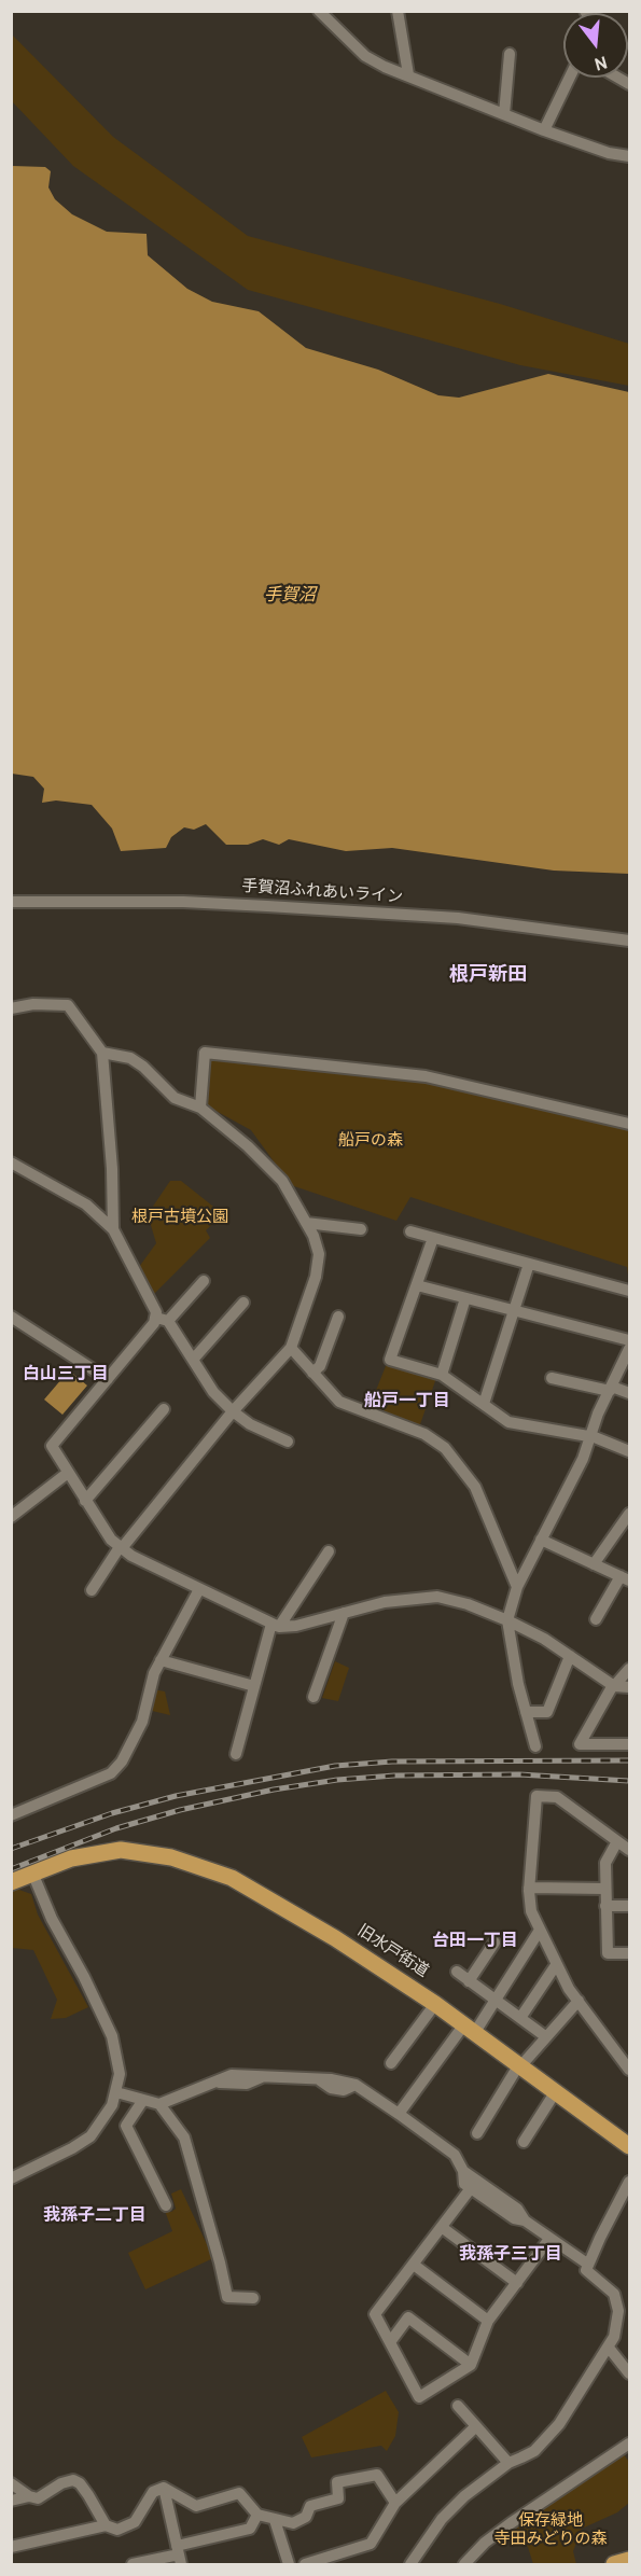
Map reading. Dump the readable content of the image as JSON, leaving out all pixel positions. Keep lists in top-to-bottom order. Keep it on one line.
{"streets":{"highway":["旧水戸街道"],"street":["手賀沼ふれあいライン"]},"districts":["根戸新田","白山三丁目","船戸一丁目","台田一丁目","我孫子二丁目","我孫子三丁目"],"water":["手賀沼"],"parks":["船戸の森","根戸古墳公園","保存緑地 寺田みどりの森"],"north":"bottom"}
